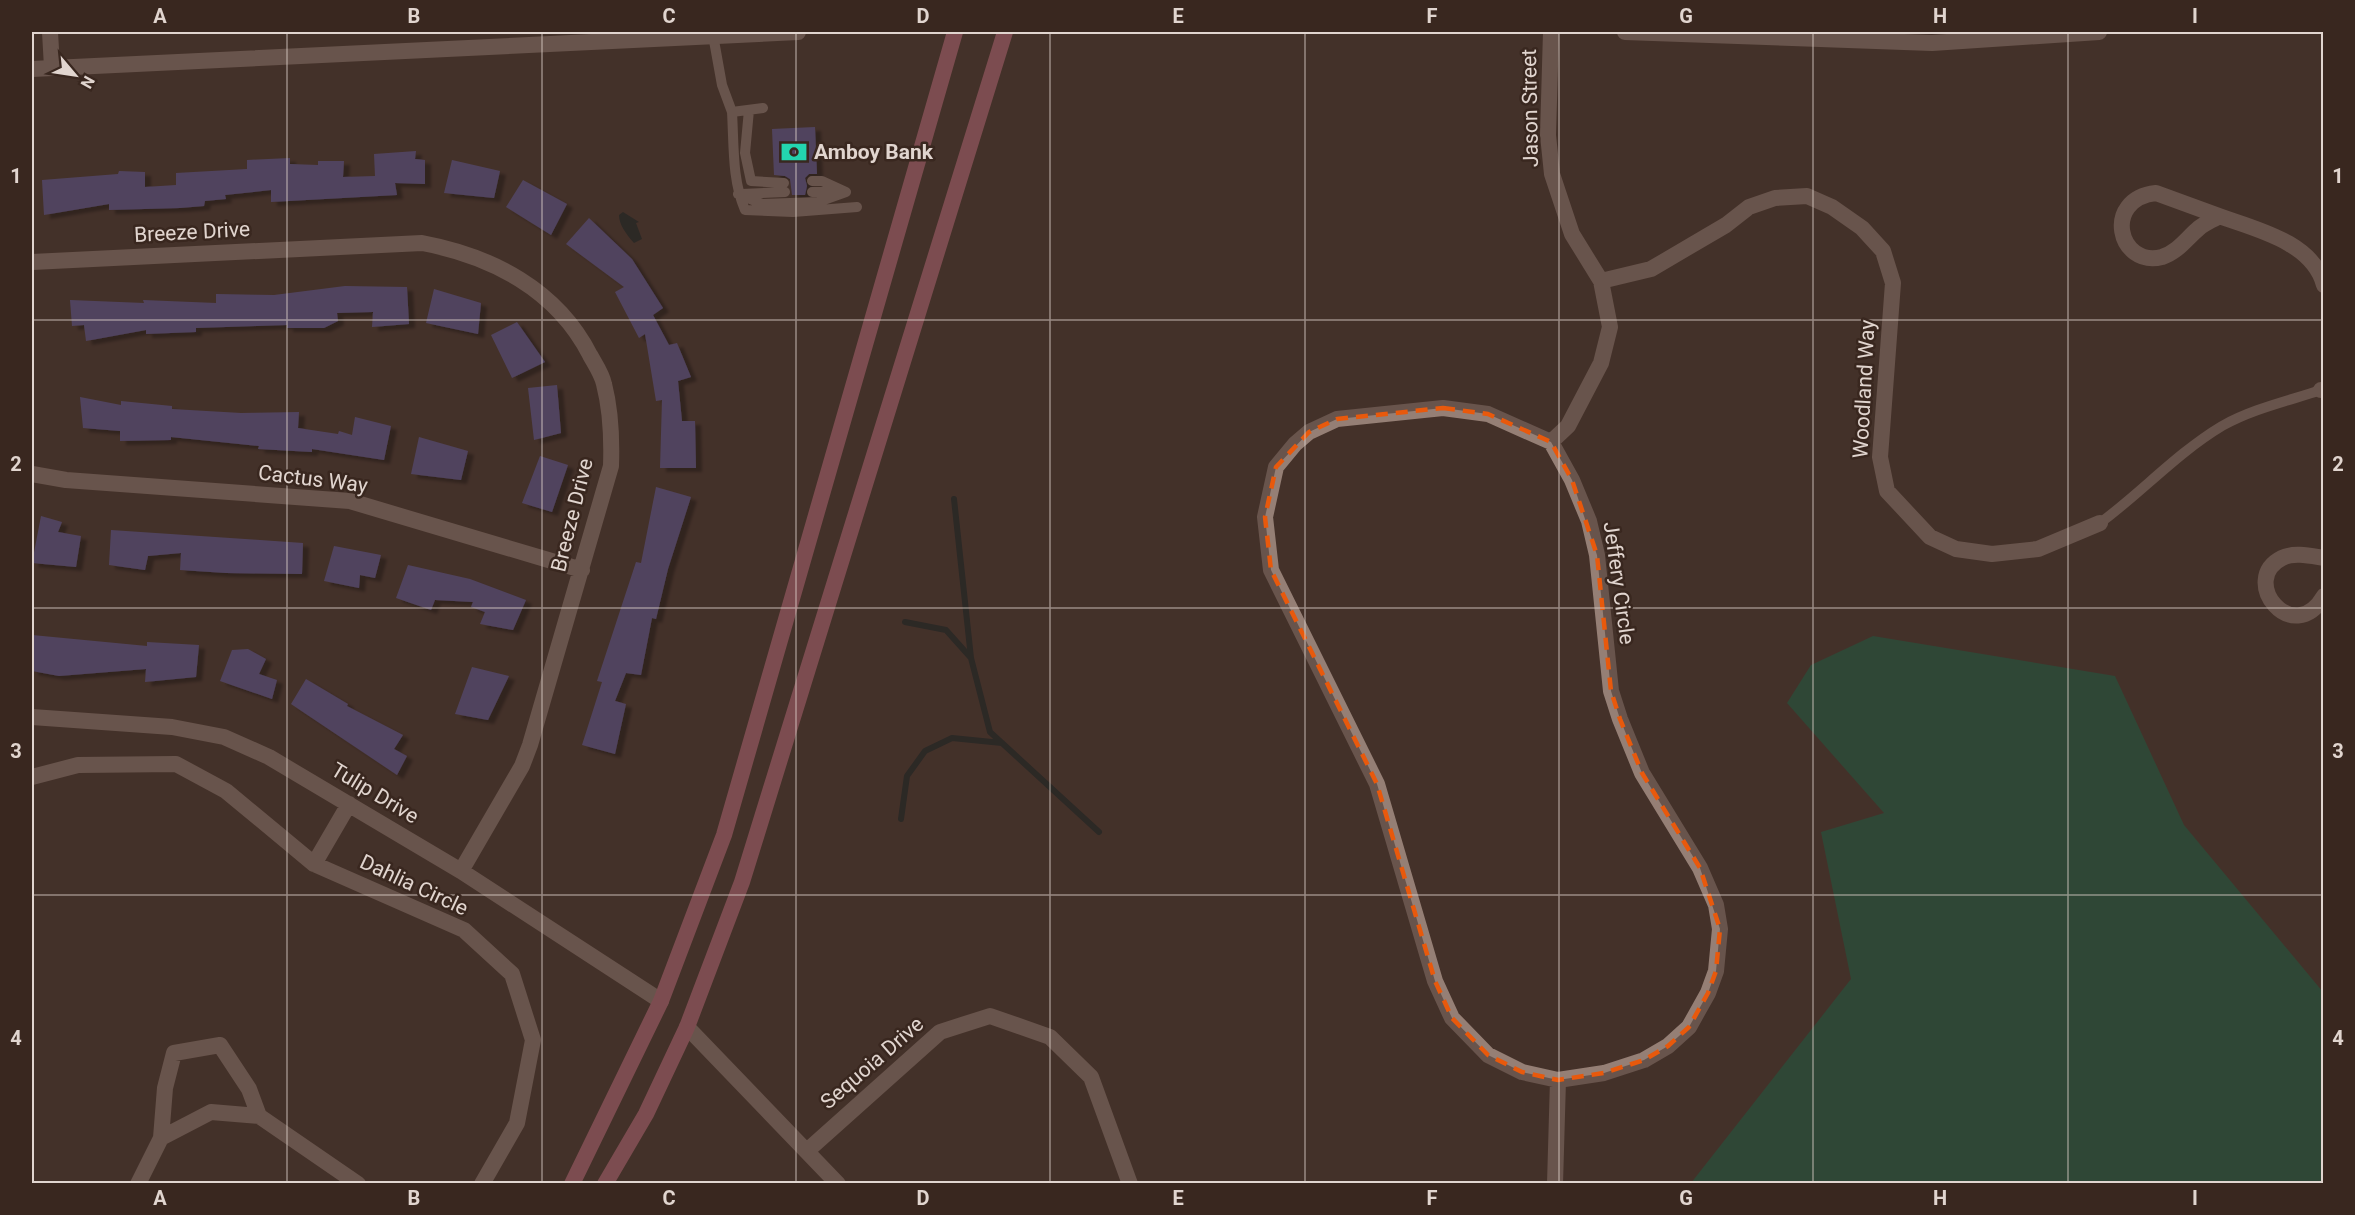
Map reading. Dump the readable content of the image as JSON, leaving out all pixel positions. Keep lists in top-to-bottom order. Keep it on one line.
{"streets":{"street":["Jason Street","Breeze Drive","Woodland Way","Cactus Way","Jeffery Circle","Tulip Drive","Dahlia Circle","Sequoia Drive"]},"crossings":[["Jason Street","Woodland Way"],["Jason Street","Jeffery Circle"],["Breeze Drive","Cactus Way"],["Breeze Drive","Tulip Drive"]],"places":{"bank":["Amboy Bank"]},"north":"bottom right","grid":{"columns":["A","B","C","D","E","F","G","H","I"],"rows":["1","2","3","4"]}}
